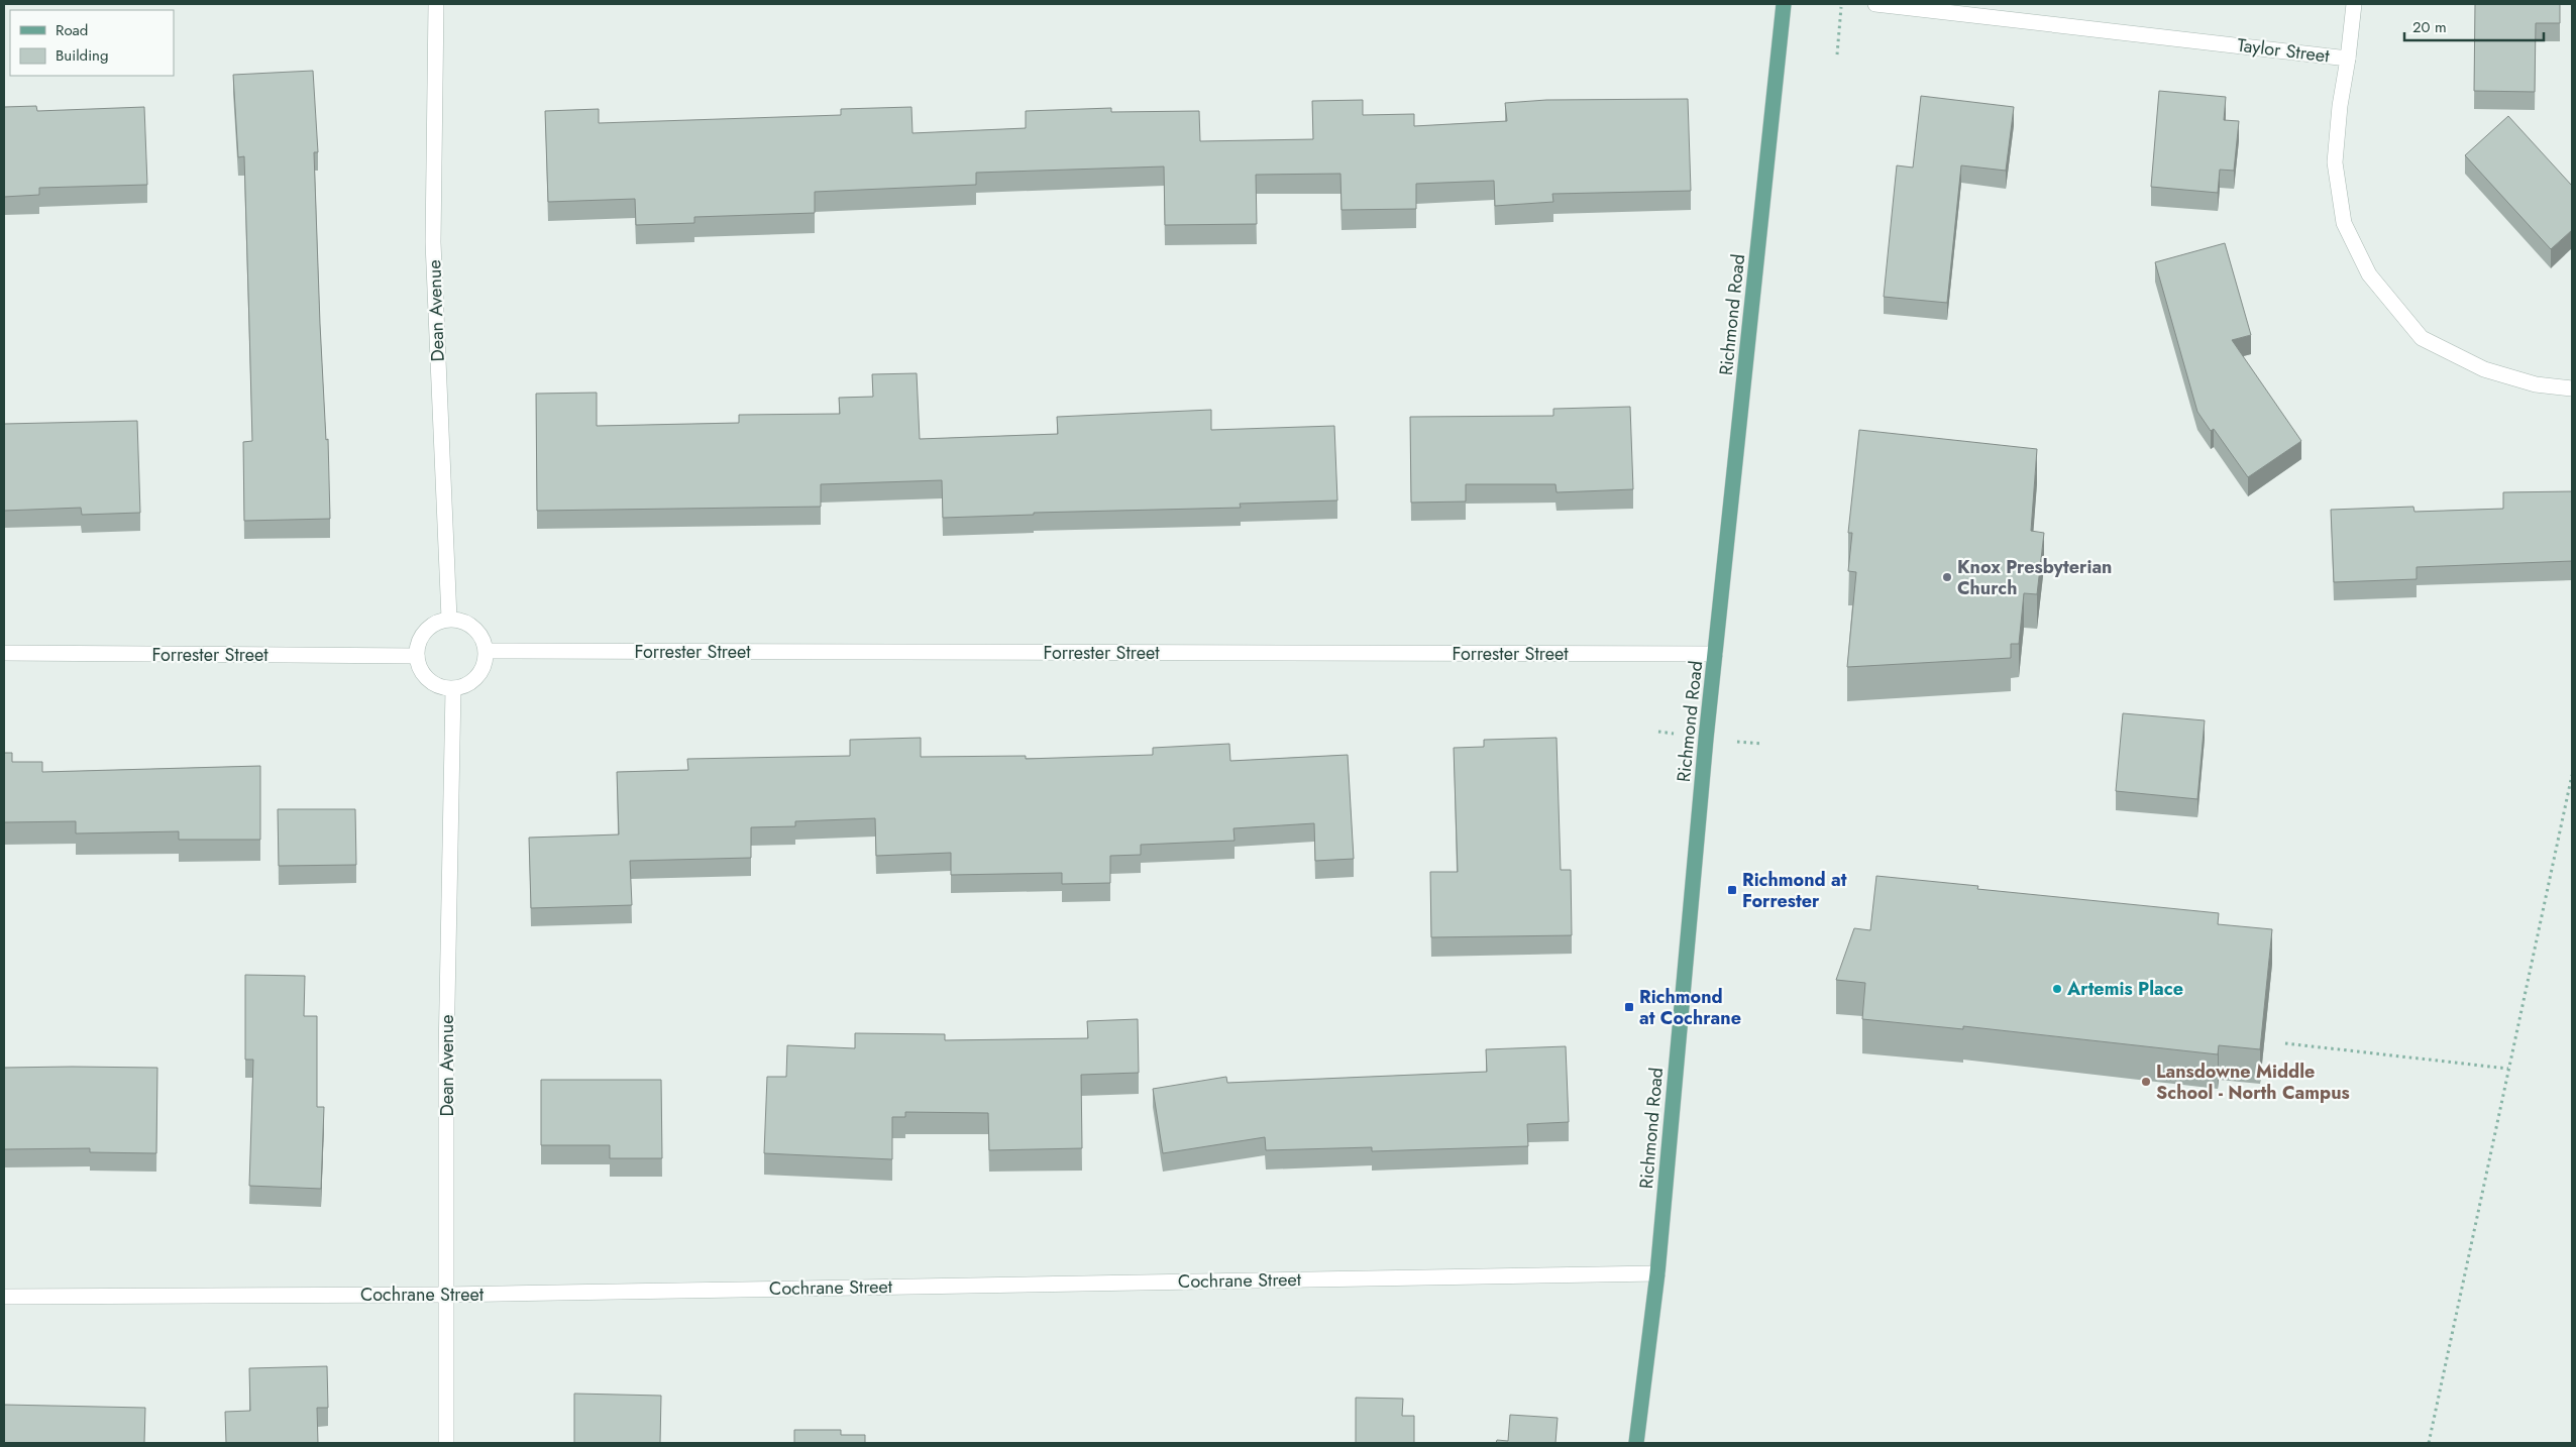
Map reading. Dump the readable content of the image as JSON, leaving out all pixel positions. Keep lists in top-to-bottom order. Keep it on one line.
{"streets":{"main road":["Richmond Road"],"street":["Taylor Street","Dean Avenue","Forrester Street","Cochrane Street"]},"crossings":[["Dean Avenue","Forrester Street"],["Dean Avenue","Cochrane Street"],["Richmond Road","Forrester Street"],["Richmond Road","Cochrane Street"]],"places":{"other":["Knox Presbyterian Church","Artemis Place","Lansdowne Middle School - North Campus"],"transit":["Richmond at Forrester","Richmond at Cochrane"]},"legend":["Road","Building"],"scale_bar":"20 m"}
